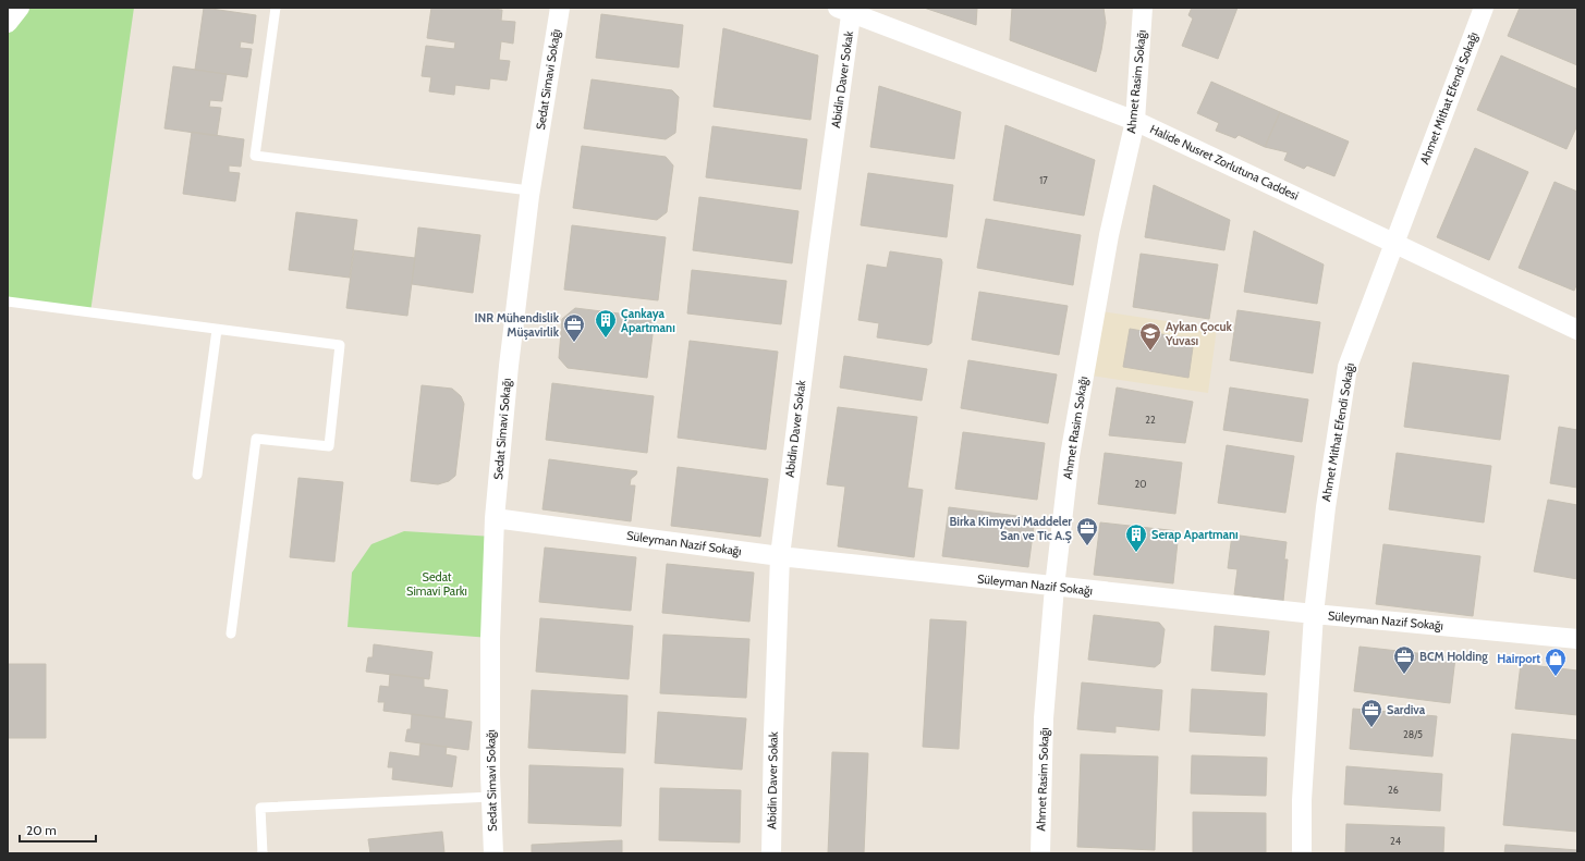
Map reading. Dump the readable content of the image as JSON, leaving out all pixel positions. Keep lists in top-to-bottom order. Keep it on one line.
{"streets":{"street":["Sedat Simavi Sokağı","Abidin Daver Sokak","Ahmet Rasim Sokağı","Ahmet Mithat Efendi Sokağı","Halide Nusret Zorlutuna Caddesi","Süleyman Nazif Sokağı"]},"crossings":[["Sedat Simavi Sokağı","Süleyman Nazif Sokağı"],["Abidin Daver Sokak","Halide Nusret Zorlutuna Caddesi"],["Abidin Daver Sokak","Süleyman Nazif Sokağı"],["Ahmet Rasim Sokağı","Halide Nusret Zorlutuna Caddesi"],["Ahmet Rasim Sokağı","Süleyman Nazif Sokağı"],["Ahmet Mithat Efendi Sokağı","Halide Nusret Zorlutuna Caddesi"],["Ahmet Mithat Efendi Sokağı","Süleyman Nazif Sokağı"]],"parks":["Sedat Simavi Parkı"],"places":{"building":["Çankaya Apartmanı","Serap Apartmanı"],"office":["INR Mühendislik Müşavirlik","Birka Kimyevi Maddeler San ve Tic A.Ş","BCM Holding","Sardiva"],"school or university":["Aykan Çocuk Yuvası"],"shop":["Hairport"]},"house_numbers":["17","22","20","28/5","26","24"],"scale_bar":"20 m"}
